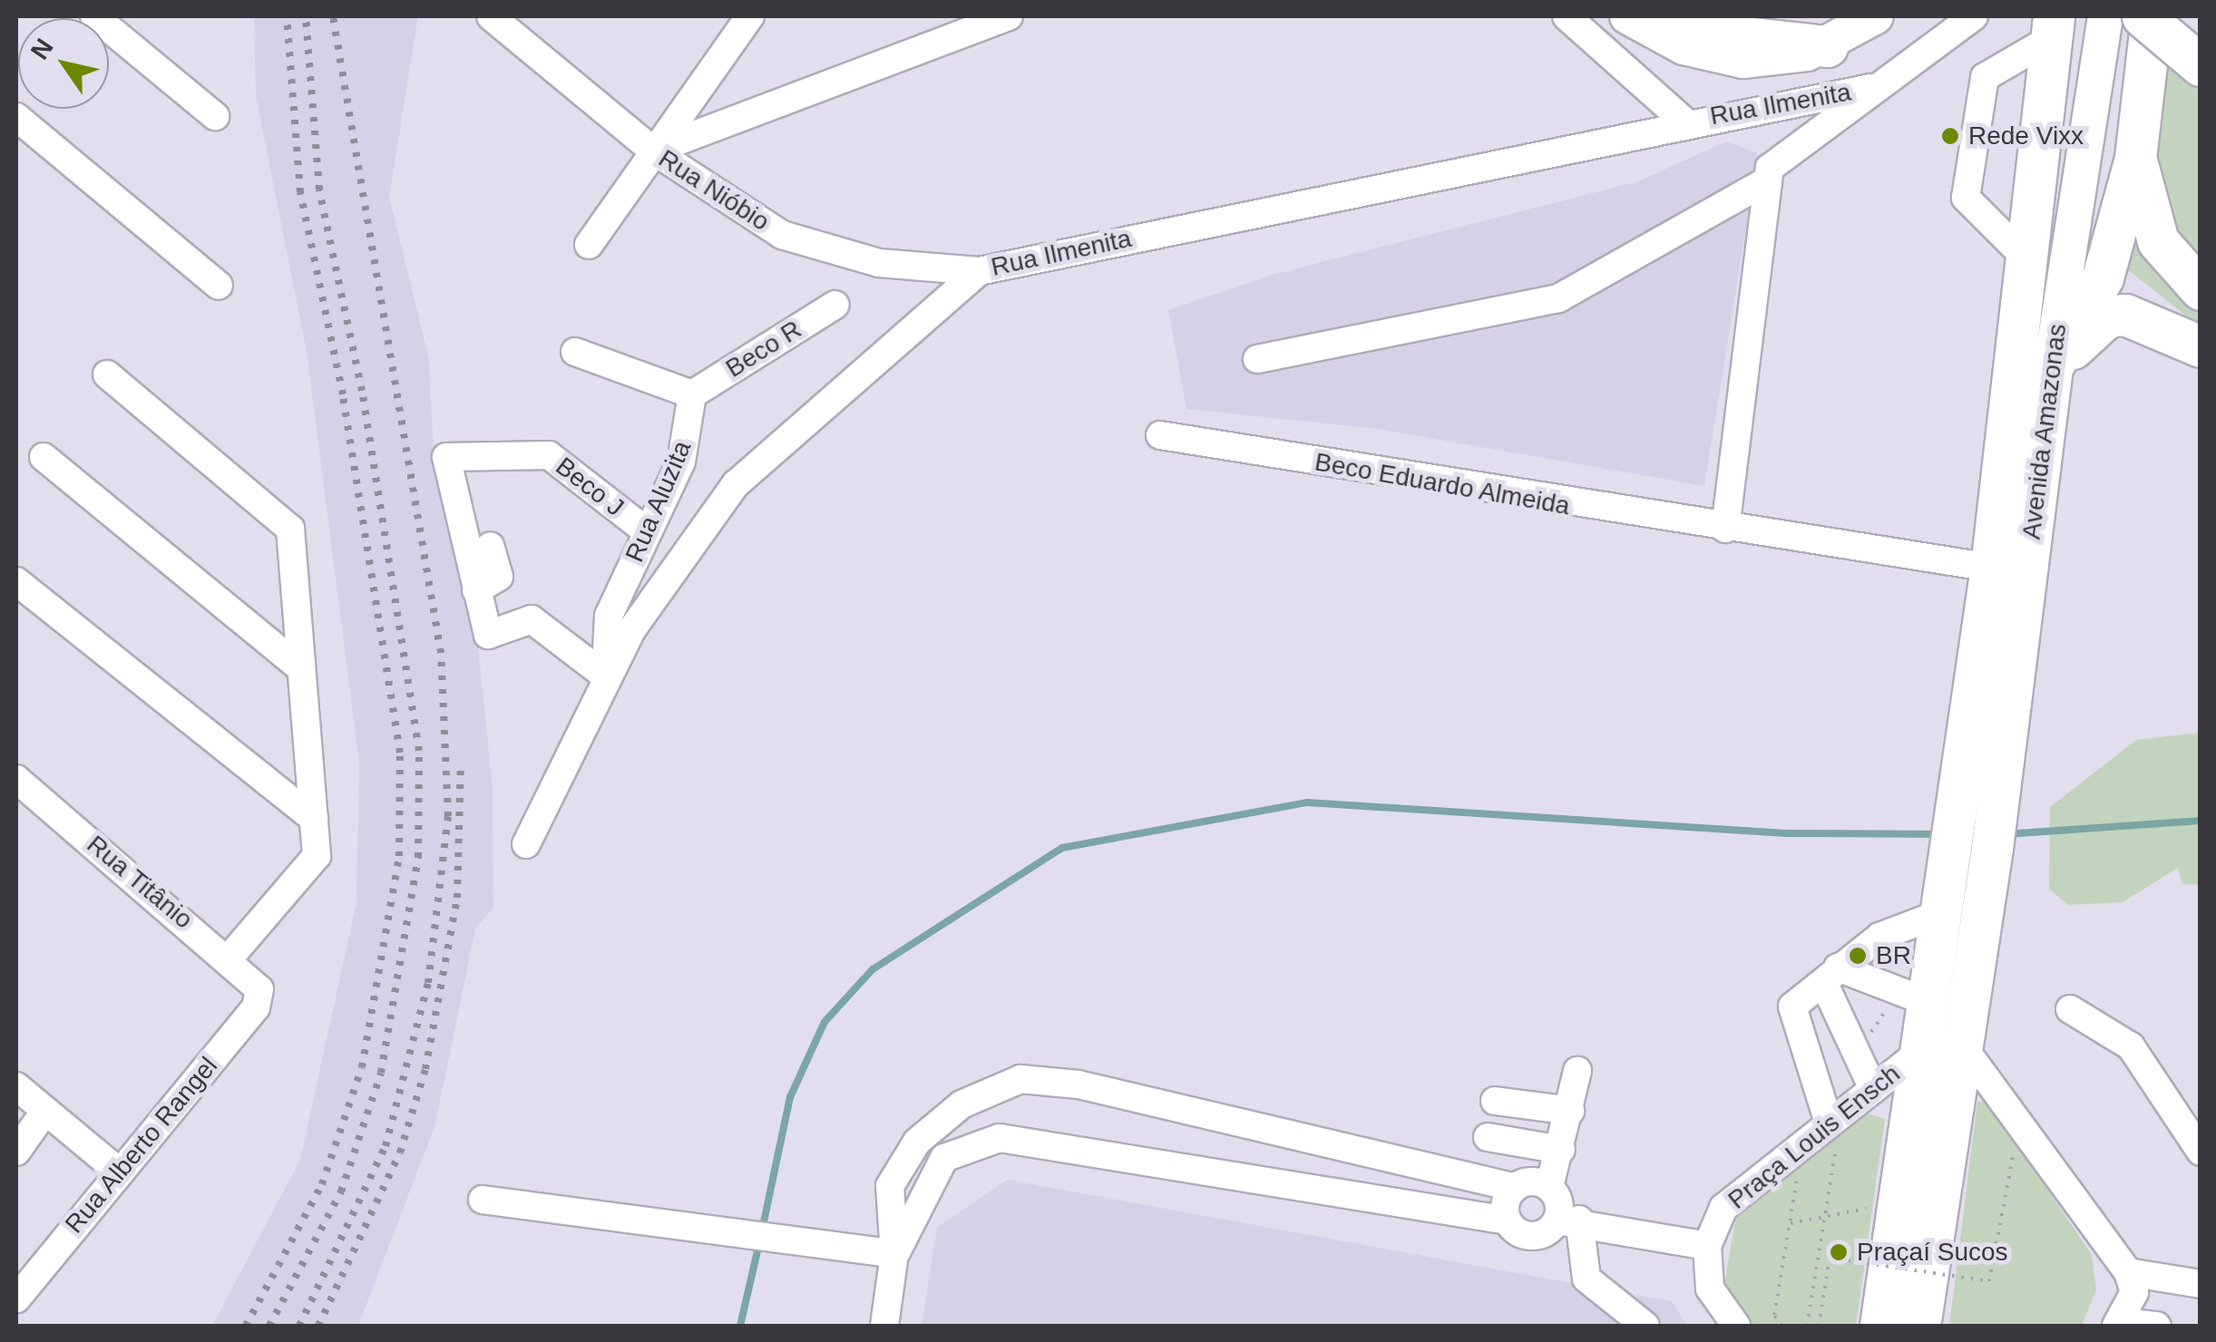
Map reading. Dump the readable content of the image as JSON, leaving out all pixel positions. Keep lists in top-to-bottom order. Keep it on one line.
{"streets":{"highway":["Avenida Amazonas"],"street":["Rua Ilmenita","Rua Nióbio","Beco R","Beco Eduardo Almeida","Beco J","Rua Aluzita","Rua Titânio","Praça Louis Ensch","Rua Alberto Rangel"]},"crossings":[["Rua Ilmenita","Rua Nióbio"],["Rua Ilmenita","Rua Aluzita"],["Beco R","Rua Aluzita"],["Avenida Amazonas","Beco Eduardo Almeida"],["Avenida Amazonas","Praça Louis Ensch"],["Beco J","Rua Aluzita"],["Rua Titânio","Rua Alberto Rangel"]],"places":["Rede Vixx","BR","Praçaí Sucos"],"north":"top left"}
